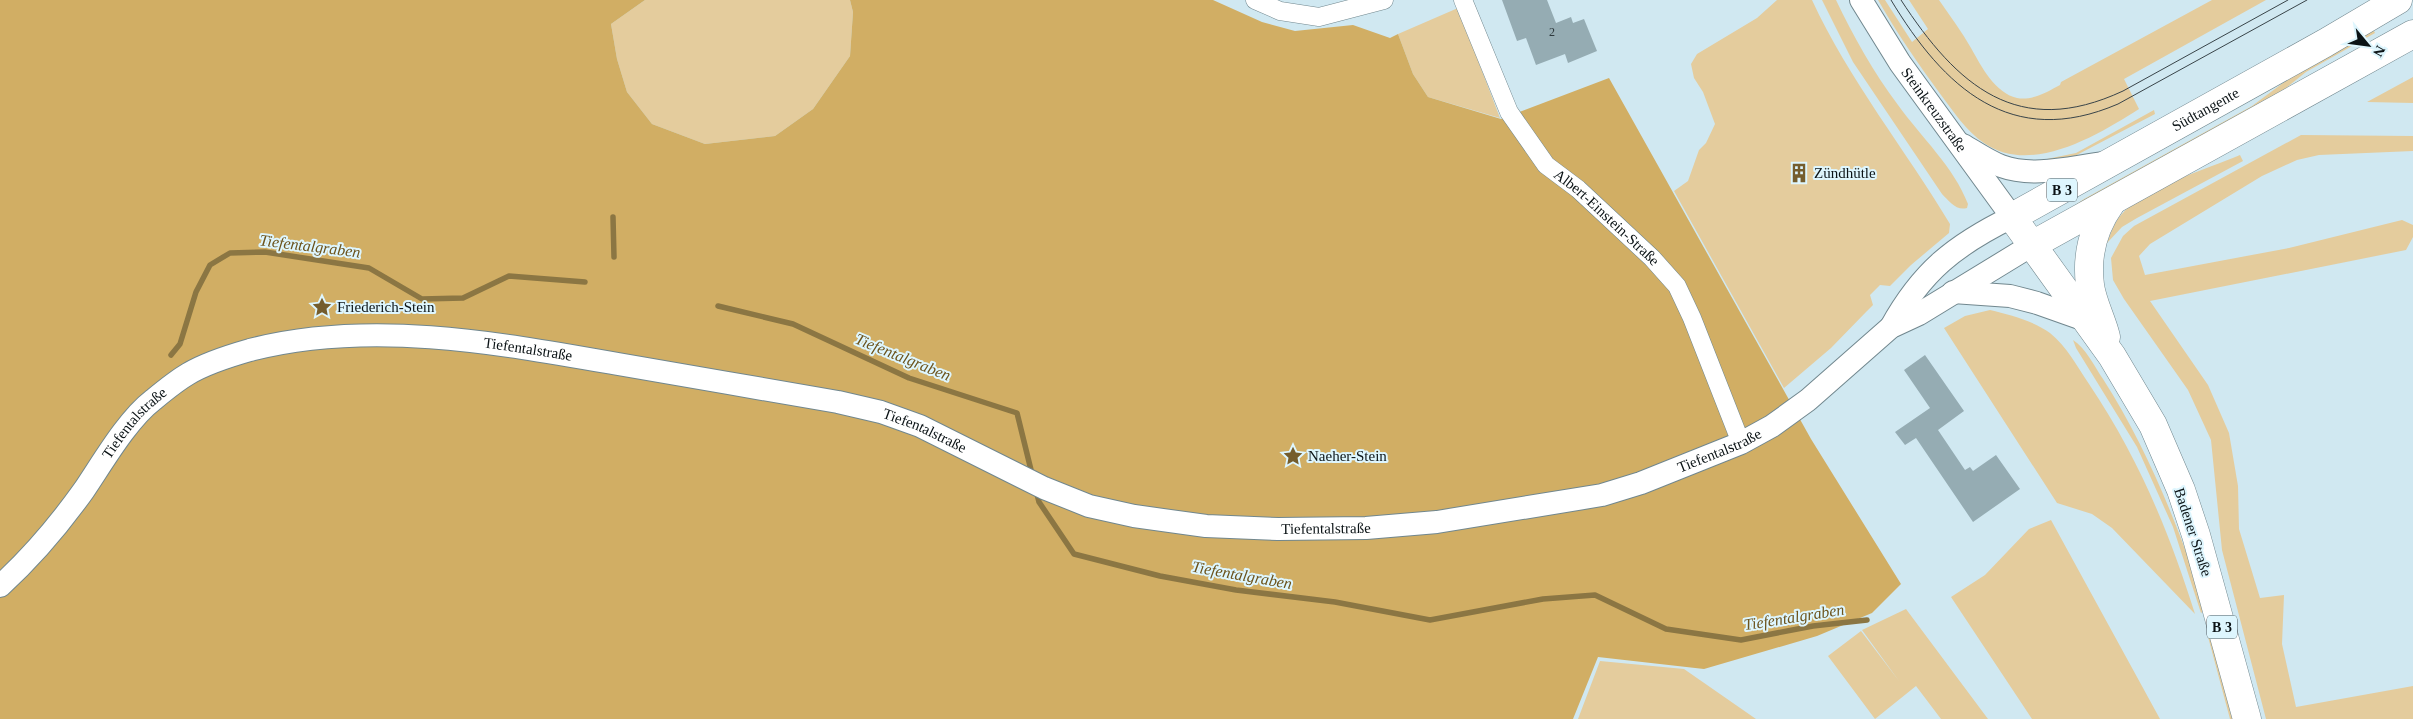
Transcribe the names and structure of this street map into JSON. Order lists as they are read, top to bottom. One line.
{"streets":{"main road":["Südtangente","B 3","Badener Straße"],"street":["Steinkreuzstraße","Albert-Einstein-Straße","Tiefentalstraße"]},"crossings":[["Südtangente","Steinkreuzstraße"],["Südtangente","Tiefentalstraße"],["Südtangente","Badener Straße"],["Steinkreuzstraße","Tiefentalstraße"],["Steinkreuzstraße","Badener Straße"],["B 3","Tiefentalstraße"],["B 3","Badener Straße"],["Albert-Einstein-Straße","Tiefentalstraße"],["Tiefentalstraße","Badener Straße"]],"water":["Tiefentalgraben"],"places":{"building":["Zündhütle"],"place":["Friederich-Stein","Naeher-Stein"]},"house_numbers":["2"],"north":"bottom right"}
